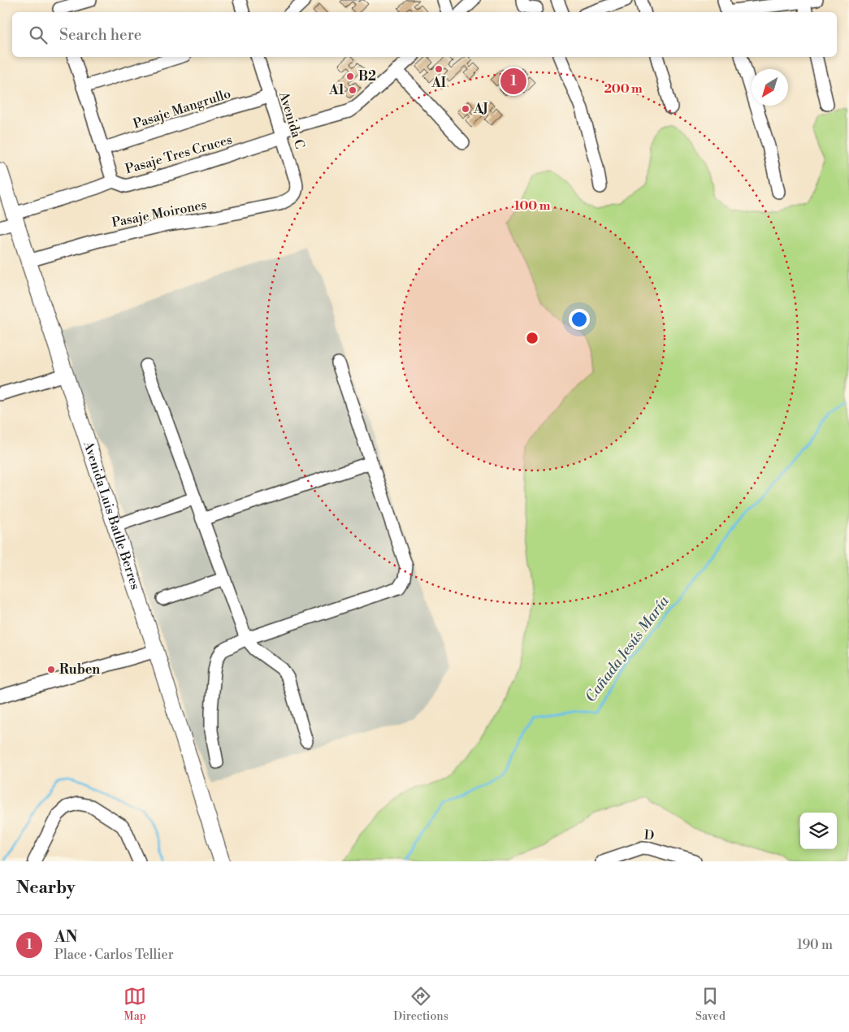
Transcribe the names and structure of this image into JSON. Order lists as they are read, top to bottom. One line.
{"streets":{"main road":["Avenida Luis Batlle Berres"],"street":["Pasaje Mangrullo","Avenida C","Pasaje Tres Cruces","Pasaje Moirones","D"]},"crossings":[["Pasaje Mangrullo","Avenida C"],["Avenida C","Pasaje Tres Cruces"],["Avenida C","Pasaje Moirones"],["Pasaje Tres Cruces","Avenida Luis Batlle Berres"],["Pasaje Moirones","Avenida Luis Batlle Berres"]],"water":["Cañada Jesús María"],"places":["AI","B2","A1","AJ","Ruben"],"north":"bottom left","page":{"search":"Search here","pins":"1","heading":"Nearby","list":[{"mark":"1","name":"AN","note":"Place · Carlos Tellier","value":"190 m"}],"nav":["Map","Directions","Saved"]},"rings":["200 m","100 m"]}
